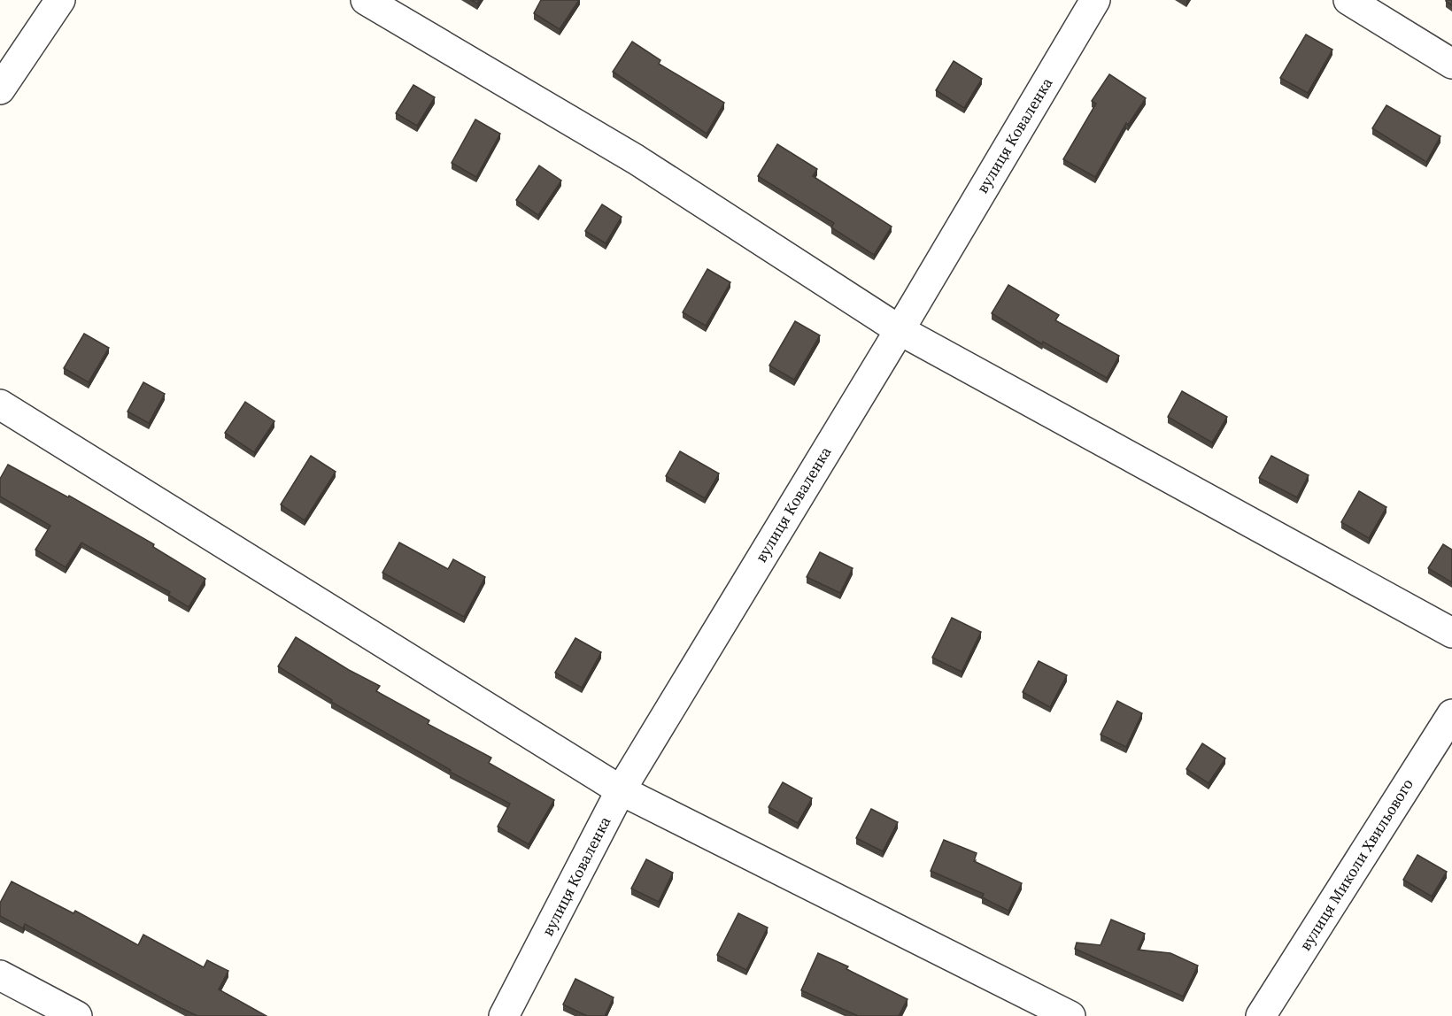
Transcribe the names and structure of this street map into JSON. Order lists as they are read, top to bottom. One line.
{"streets":{"street":["вулиця Коваленка","вулиця Миколи Хвильового"]}}
